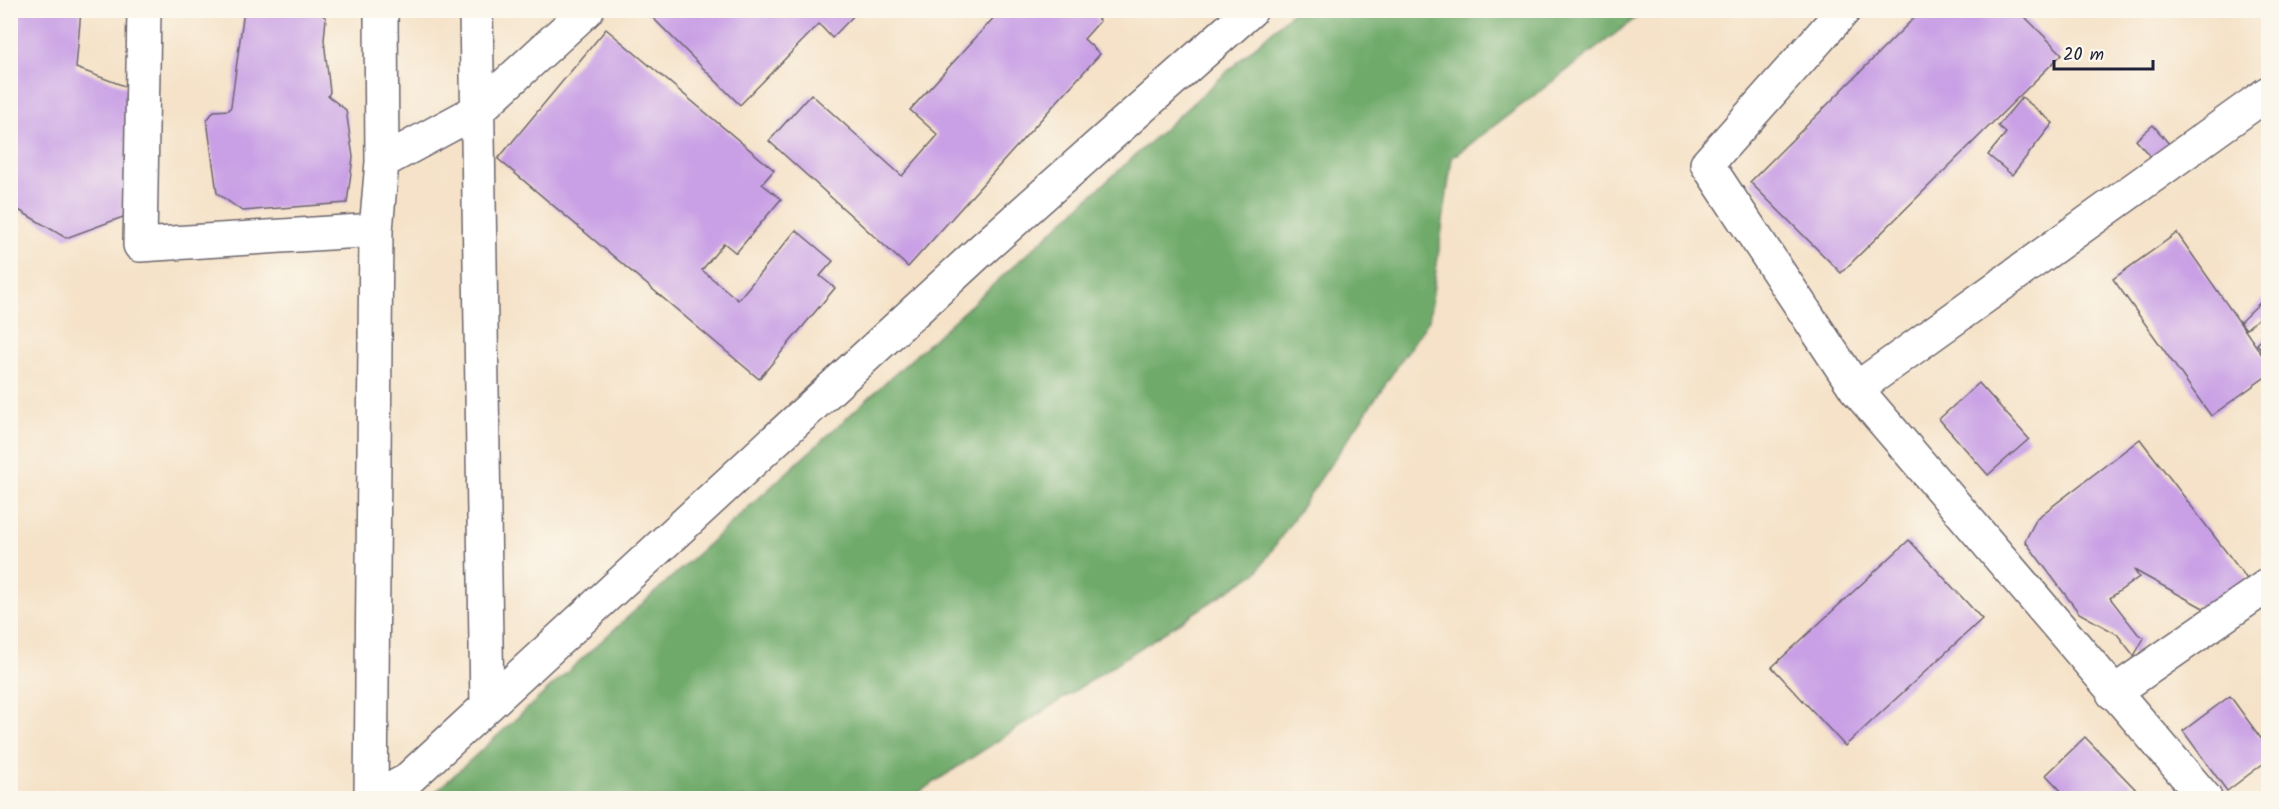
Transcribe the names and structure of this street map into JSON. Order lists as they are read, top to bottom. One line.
{"scale_bar":"20 m"}
